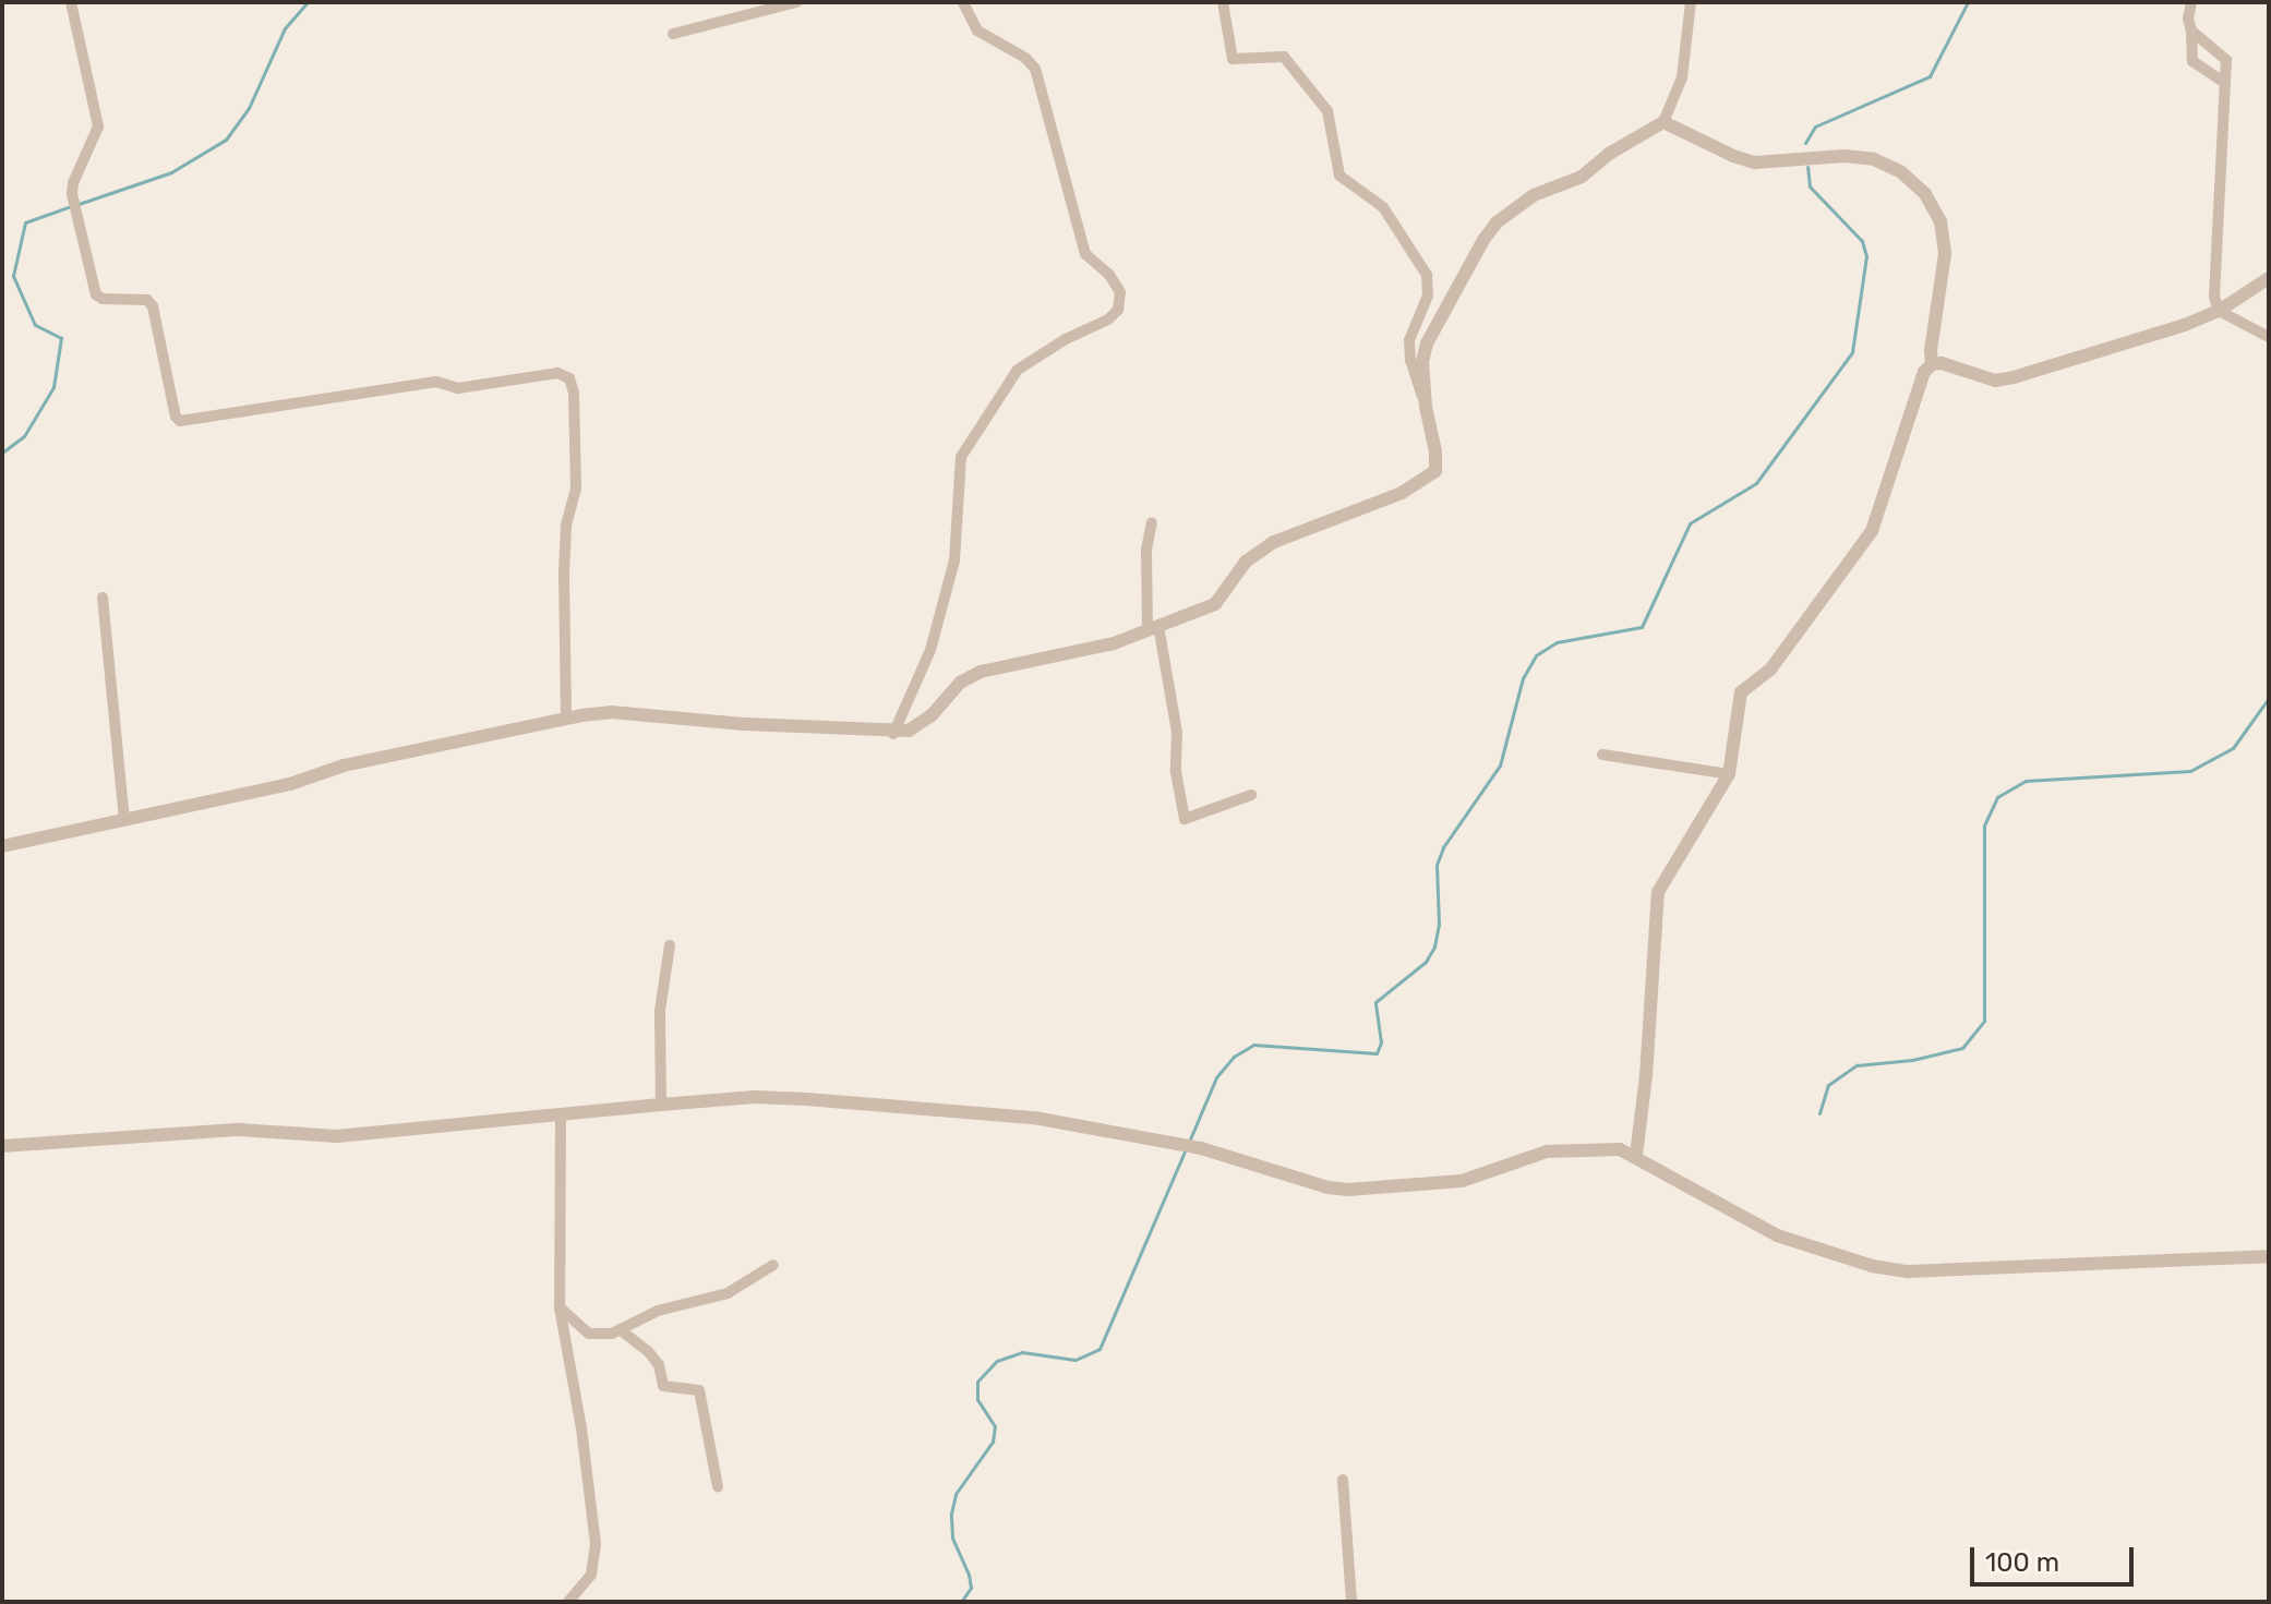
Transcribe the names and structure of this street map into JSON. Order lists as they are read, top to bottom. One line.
{"scale_bar":"100 m"}
